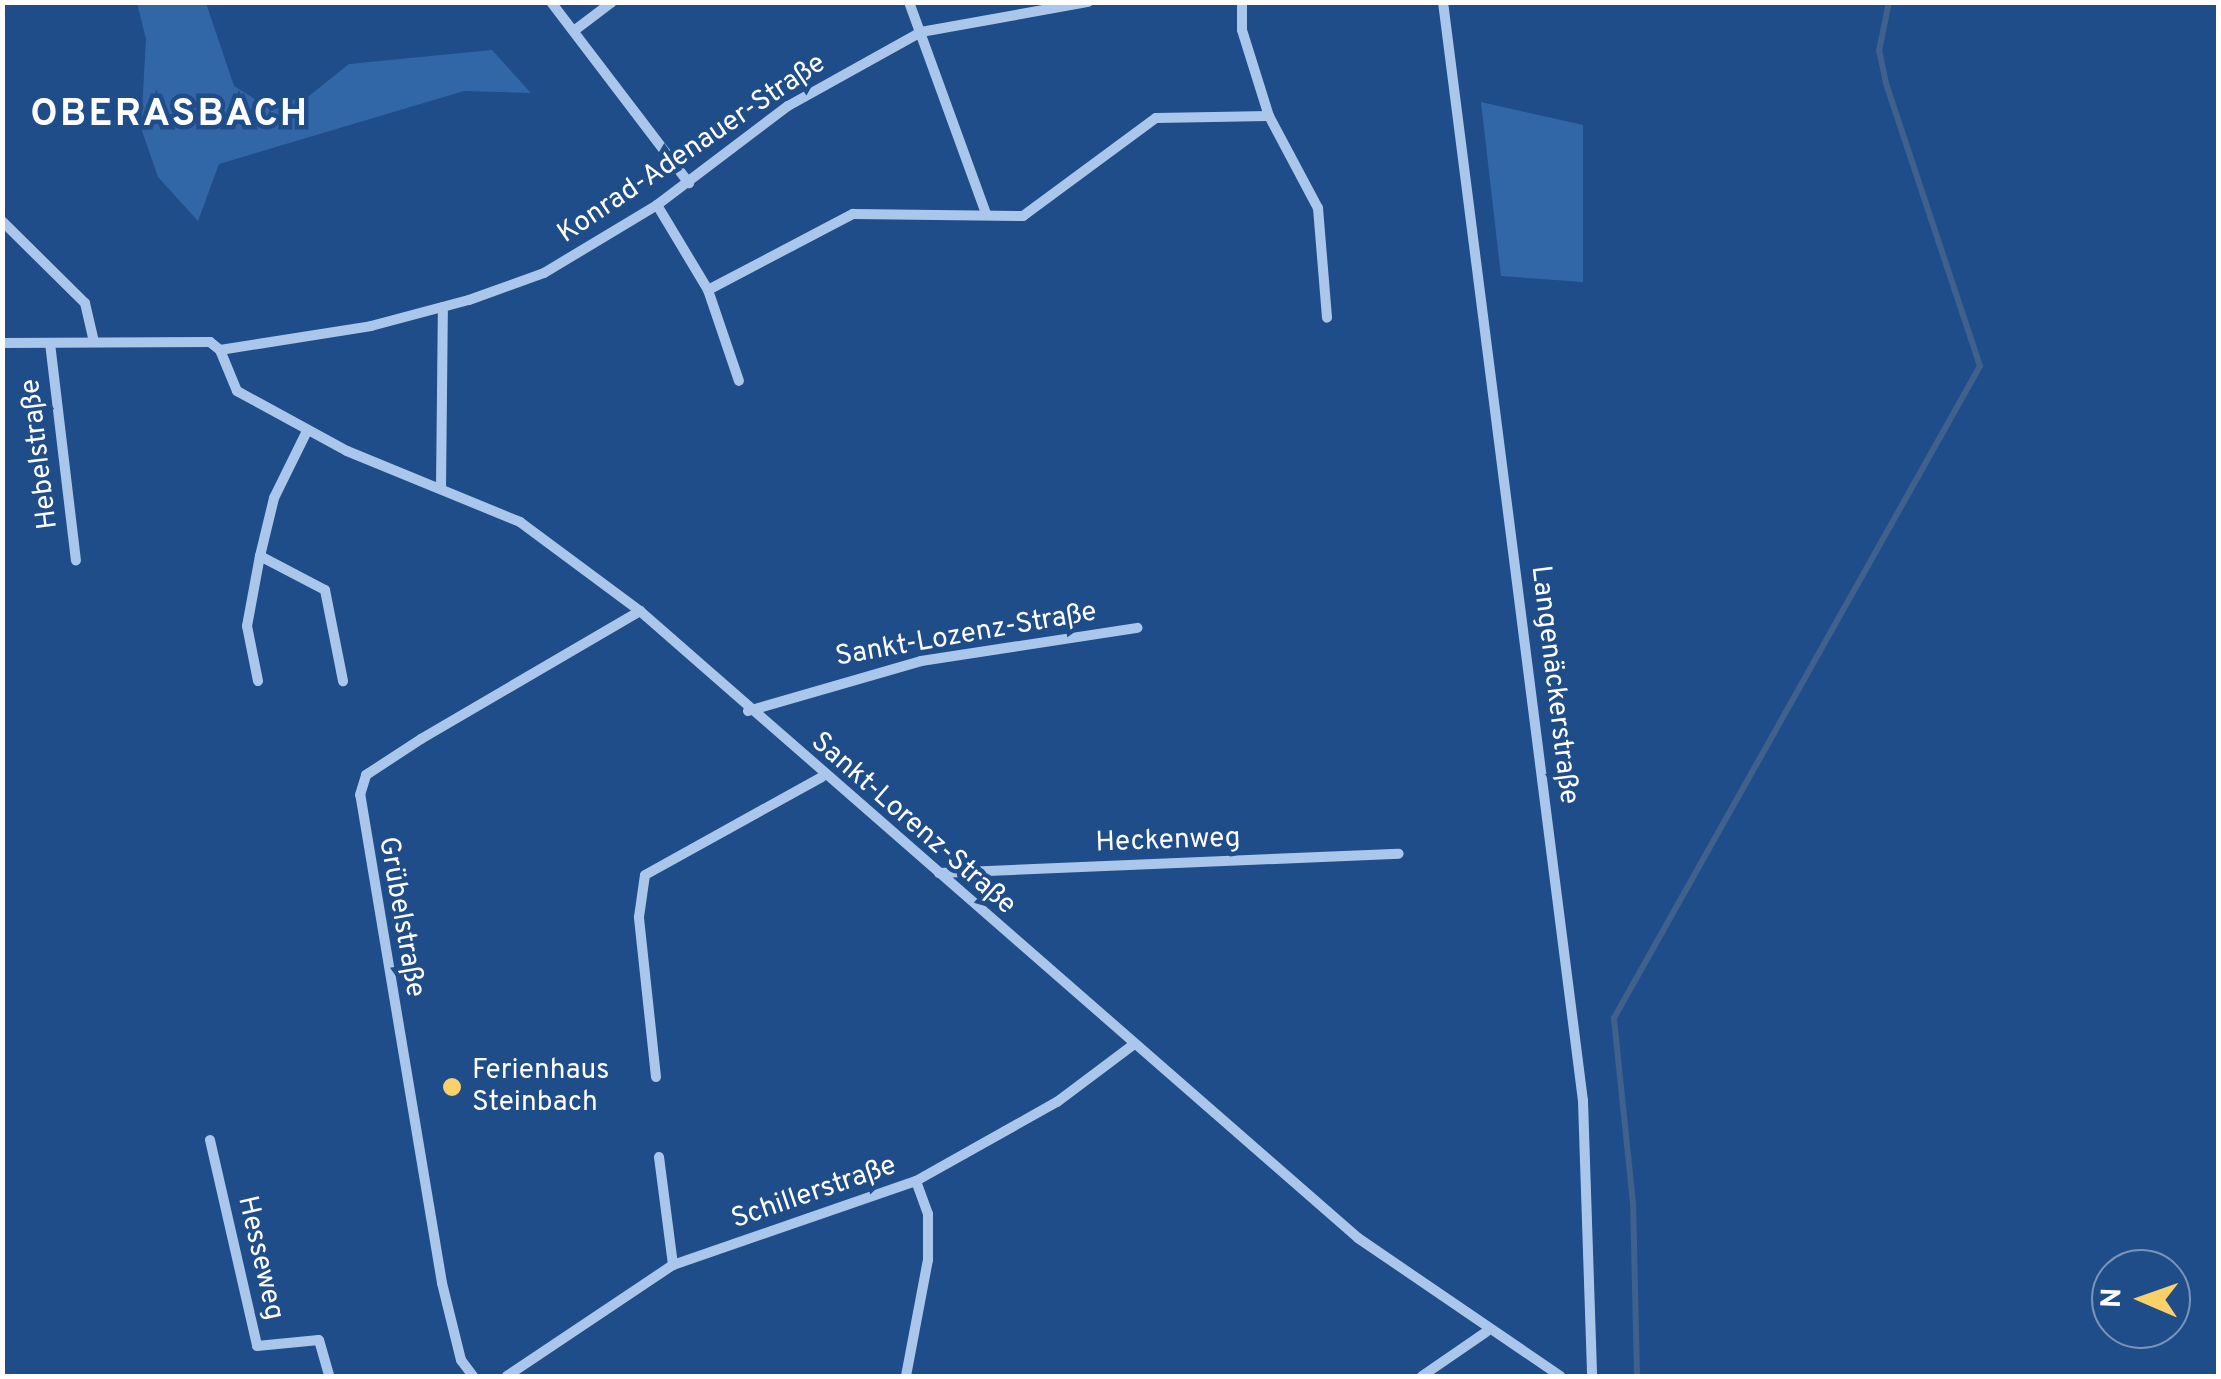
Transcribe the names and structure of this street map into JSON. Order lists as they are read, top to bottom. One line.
{"streets":{"street":["Konrad-Adenauer-Straße","Hebelstraße","Sankt-Lozenz-Straße","Langenäckerstraße","Sankt-Lorenz-Straße","Heckenweg","Grübelstraße","Schillerstraße","Hesseweg"]},"crossings":[["Konrad-Adenauer-Straße","Hebelstraße"],["Konrad-Adenauer-Straße","Sankt-Lorenz-Straße"],["Sankt-Lozenz-Straße","Sankt-Lorenz-Straße"],["Sankt-Lorenz-Straße","Heckenweg"],["Sankt-Lorenz-Straße","Grübelstraße"],["Sankt-Lorenz-Straße","Schillerstraße"]],"districts":["OBERASBACH"],"places":["Ferienhaus Steinbach"],"north":"left"}
